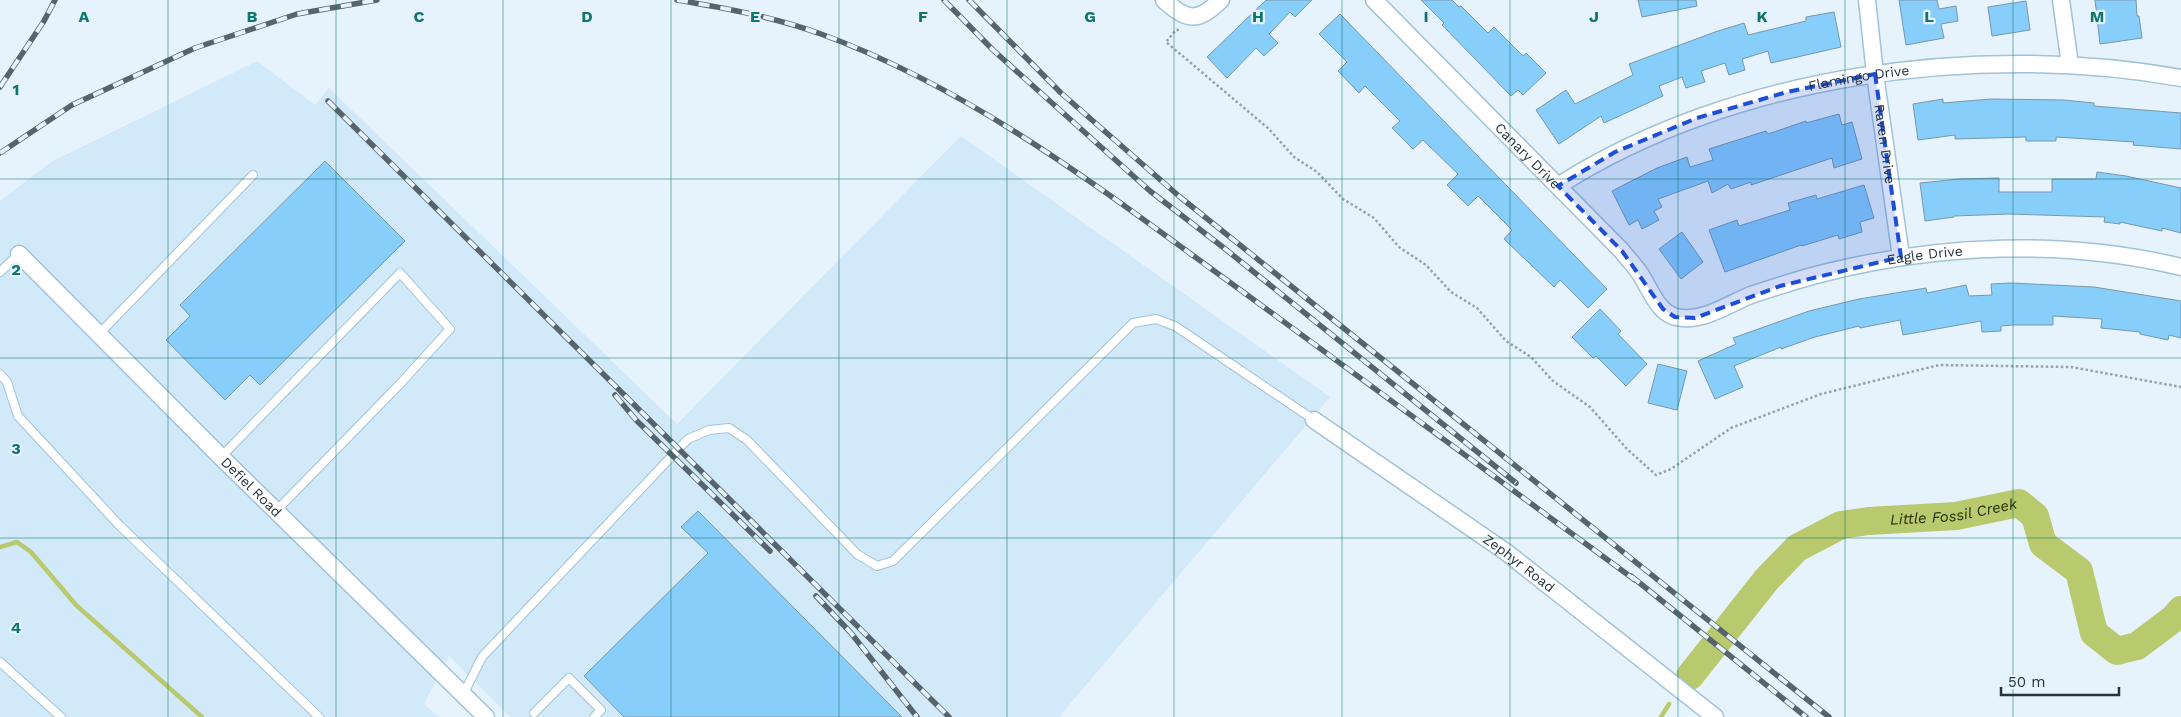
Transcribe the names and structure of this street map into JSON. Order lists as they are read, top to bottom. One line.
{"streets":{"street":["Flamingo Drive","Raven Drive","Canary Drive","Eagle Drive","Defiel Road","Zephyr Road"]},"crossings":[["Flamingo Drive","Raven Drive"],["Flamingo Drive","Canary Drive"],["Raven Drive","Eagle Drive"],["Canary Drive","Eagle Drive"]],"water":["Little Fossil Creek"],"scale_bar":"50 m","grid":{"columns":["A","B","C","D","E","F","G","H","I","J","K","L","M"],"rows":["1","2","3","4"]}}
